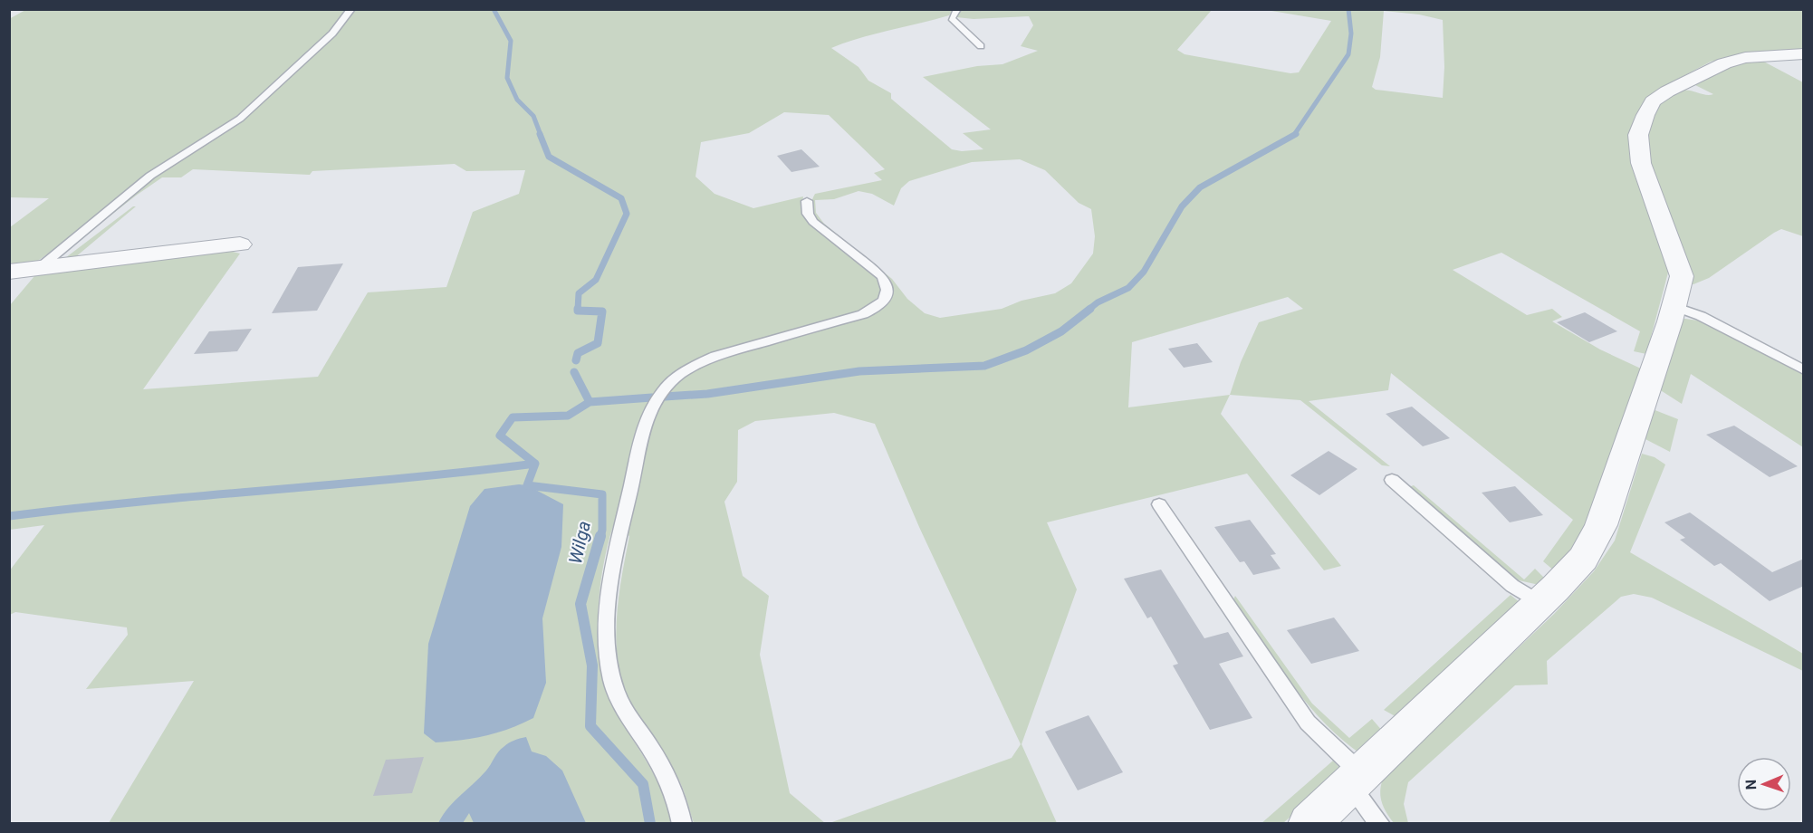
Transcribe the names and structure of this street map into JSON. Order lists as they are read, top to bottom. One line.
{"water":["Wilga"],"north":"left"}
